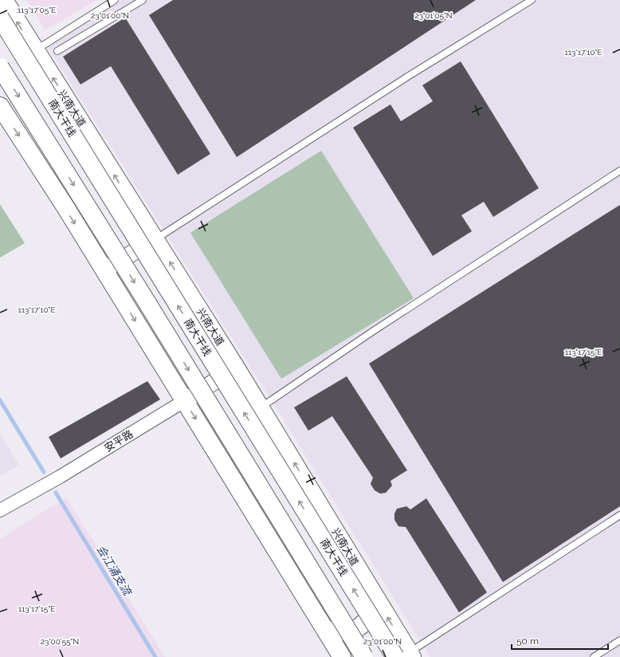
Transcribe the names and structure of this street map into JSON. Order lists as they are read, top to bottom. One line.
{"streets":{"main road":["兴南大道","南大干线"],"street":["安平路"]},"crossings":[["兴南大道","南大干线"],["兴南大道","安平路"]],"water":["会江涌支流"],"scale_bar":"50 m","coordinates":["113°17'05\"E","23°01'00\"N","23°01'05\"N","113°17'10\"E","113°17'15\"E","23°00'55\"N"]}
